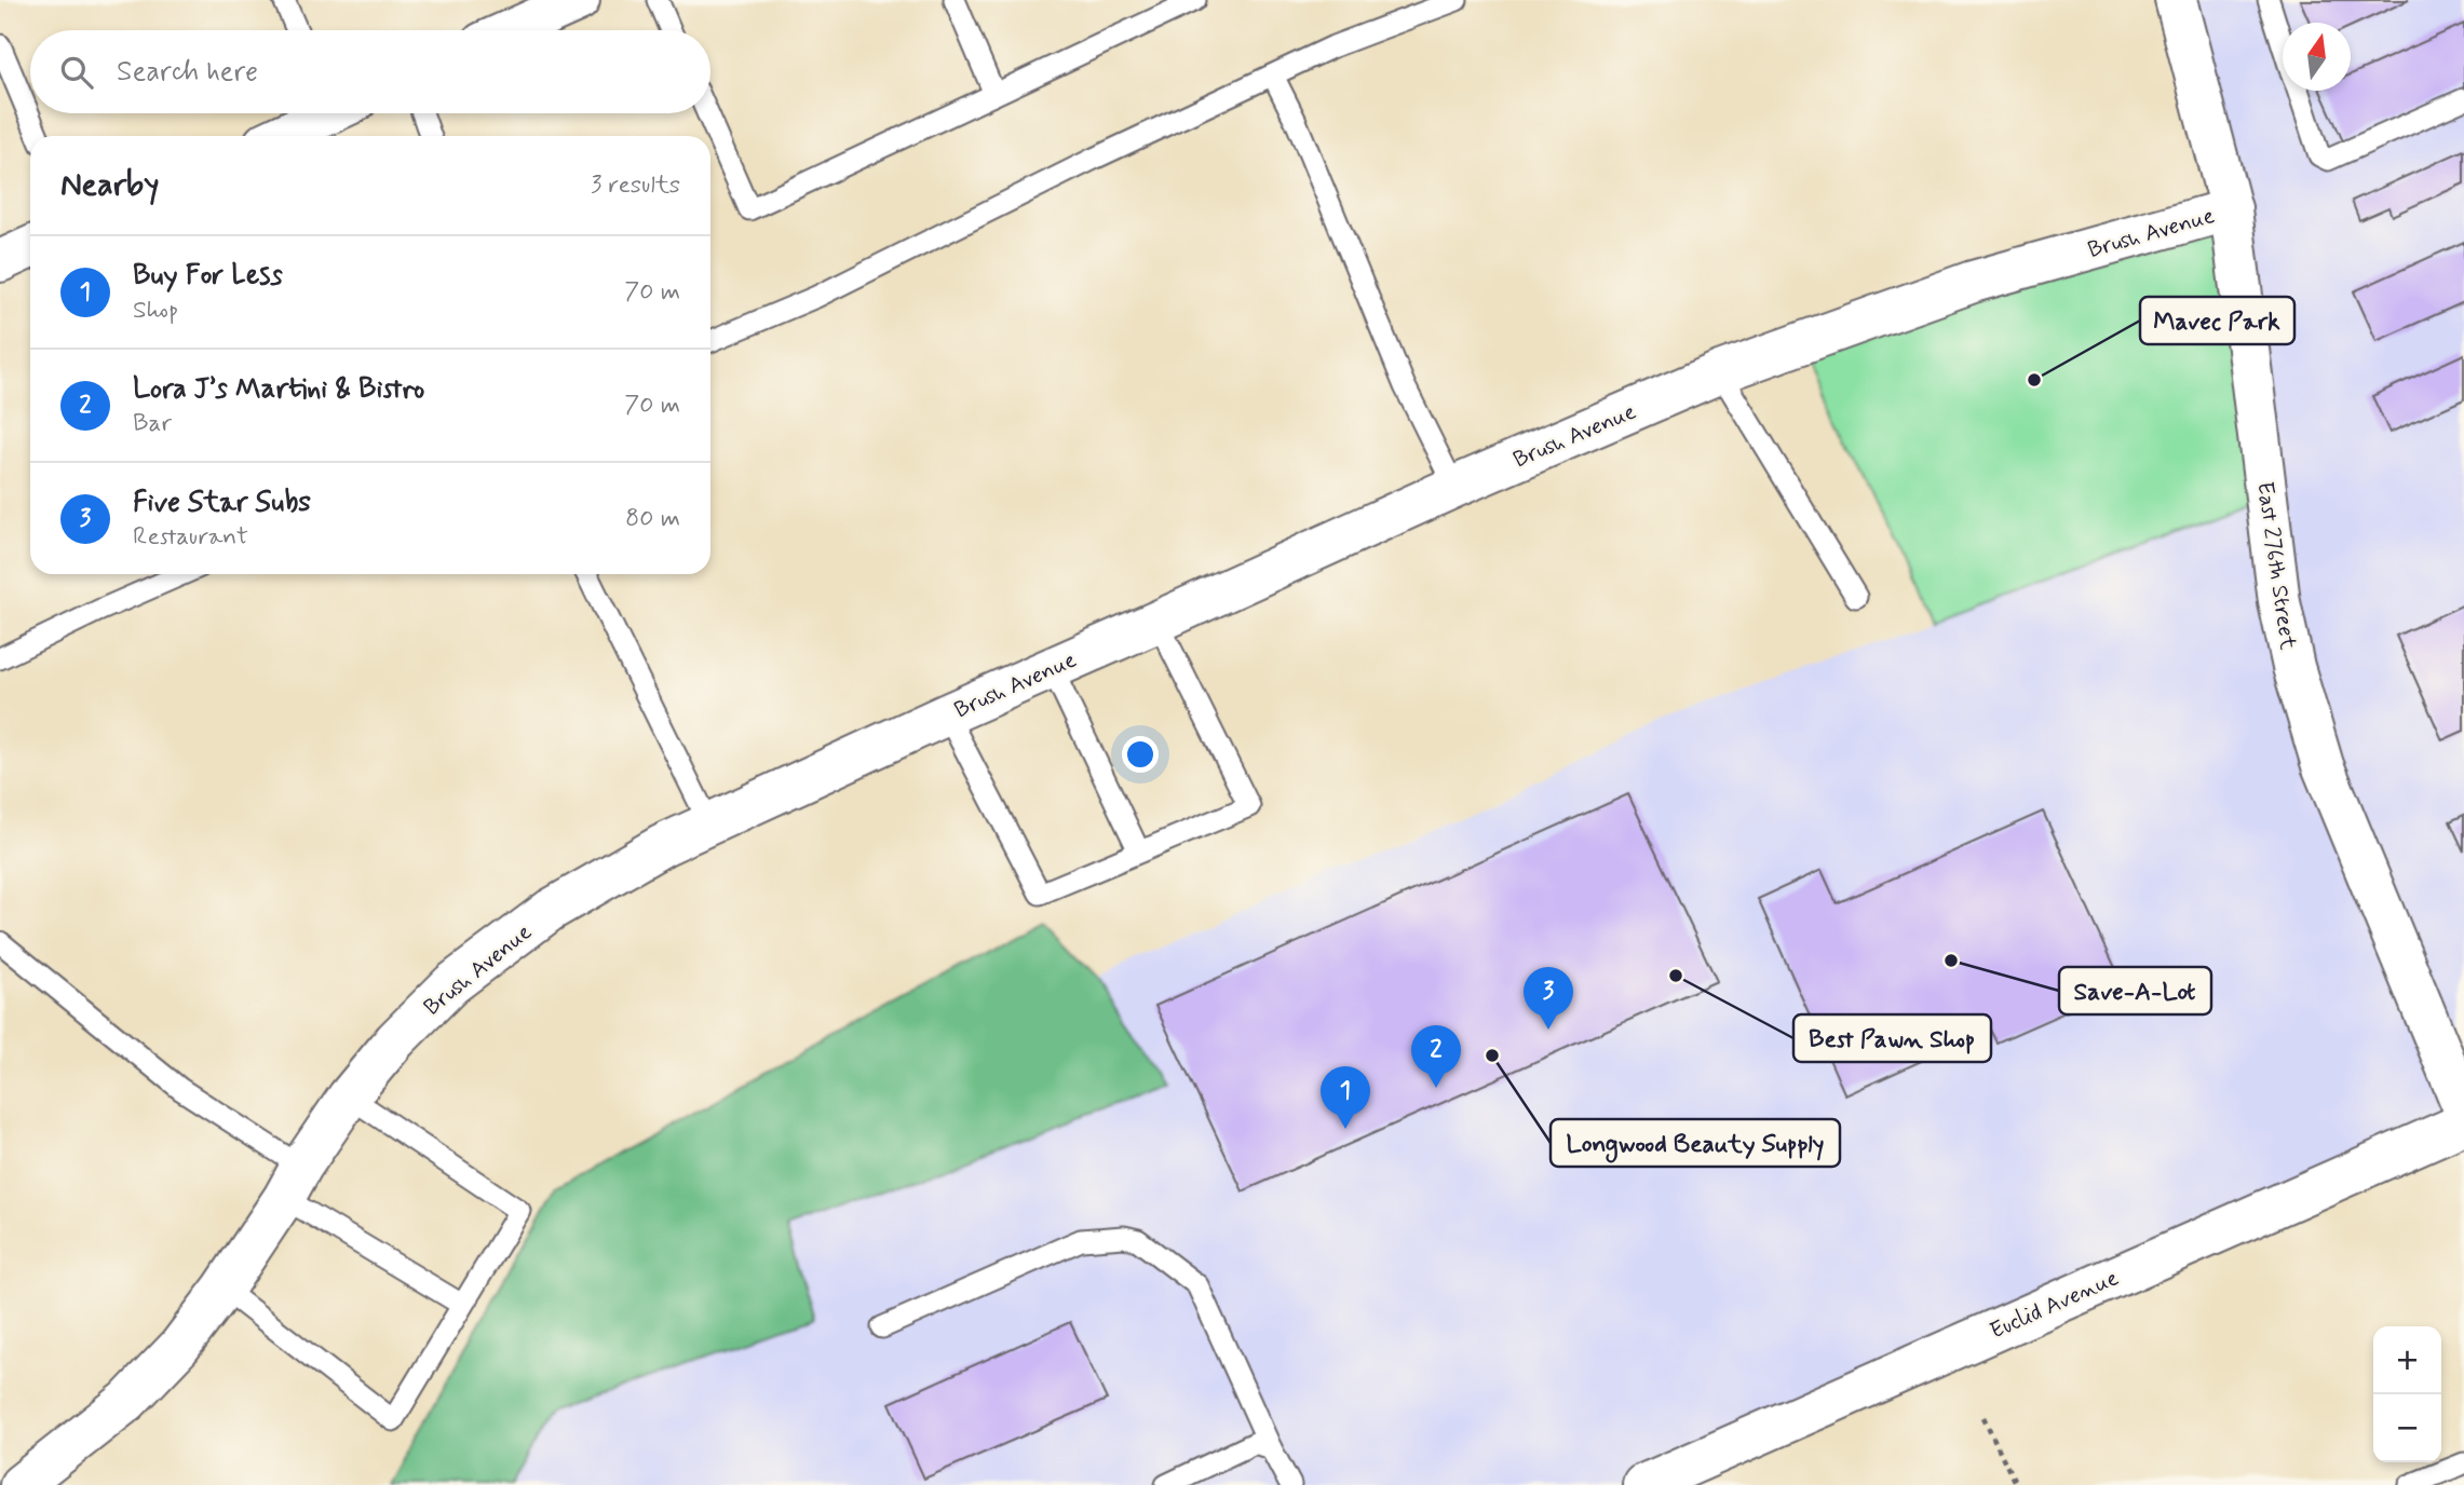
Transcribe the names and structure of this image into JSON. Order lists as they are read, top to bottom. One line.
{"streets":{"street":["Brush Avenue","East 276th Street","Euclid Avenue"]},"crossings":[["Brush Avenue","East 276th Street"]],"places":["Mavec Park","Save-A-Lot","Best Pawn Shop","Longwood Beauty Supply"],"north":"top","page":{"search":"Search here","heading":["Nearby","3 results"],"list":[{"mark":"1","name":"Buy For Less","note":"Shop","value":"70 m"},{"mark":"2","name":"Lora J’s Martini & Bistro","note":"Bar","value":"70 m"},{"mark":"3","name":"Five Star Subs","note":"Restaurant","value":"80 m"}],"pins":["3","2","1"],"map_buttons":["+","−"]}}
